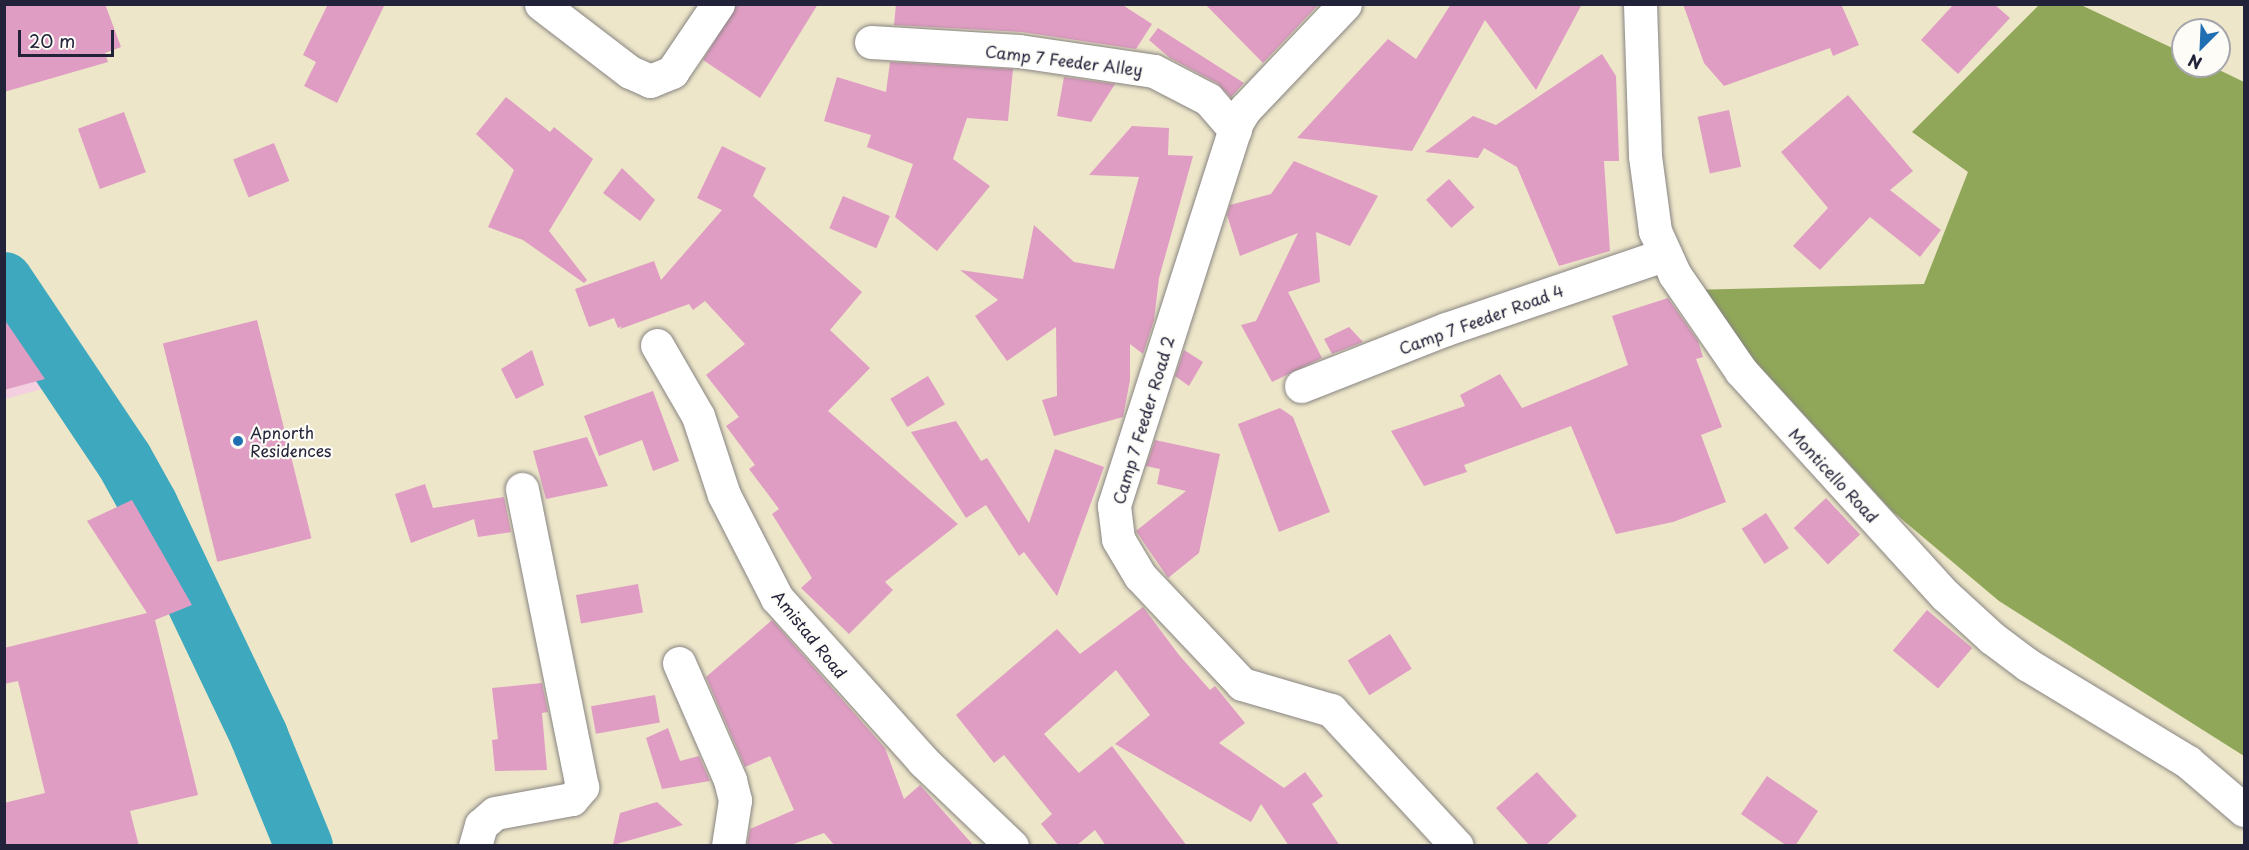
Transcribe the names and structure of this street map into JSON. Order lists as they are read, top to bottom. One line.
{"streets":{"street":["Camp 7 Feeder Alley","Camp 7 Feeder Road 4","Camp 7 Feeder Road 2","Monticello Road","Amistad Road"]},"crossings":[["Camp 7 Feeder Alley","Camp 7 Feeder Road 2"],["Camp 7 Feeder Road 4","Monticello Road"]],"places":["Apnorth Residences"],"scale_bar":"20 m","north":"bottom left"}
